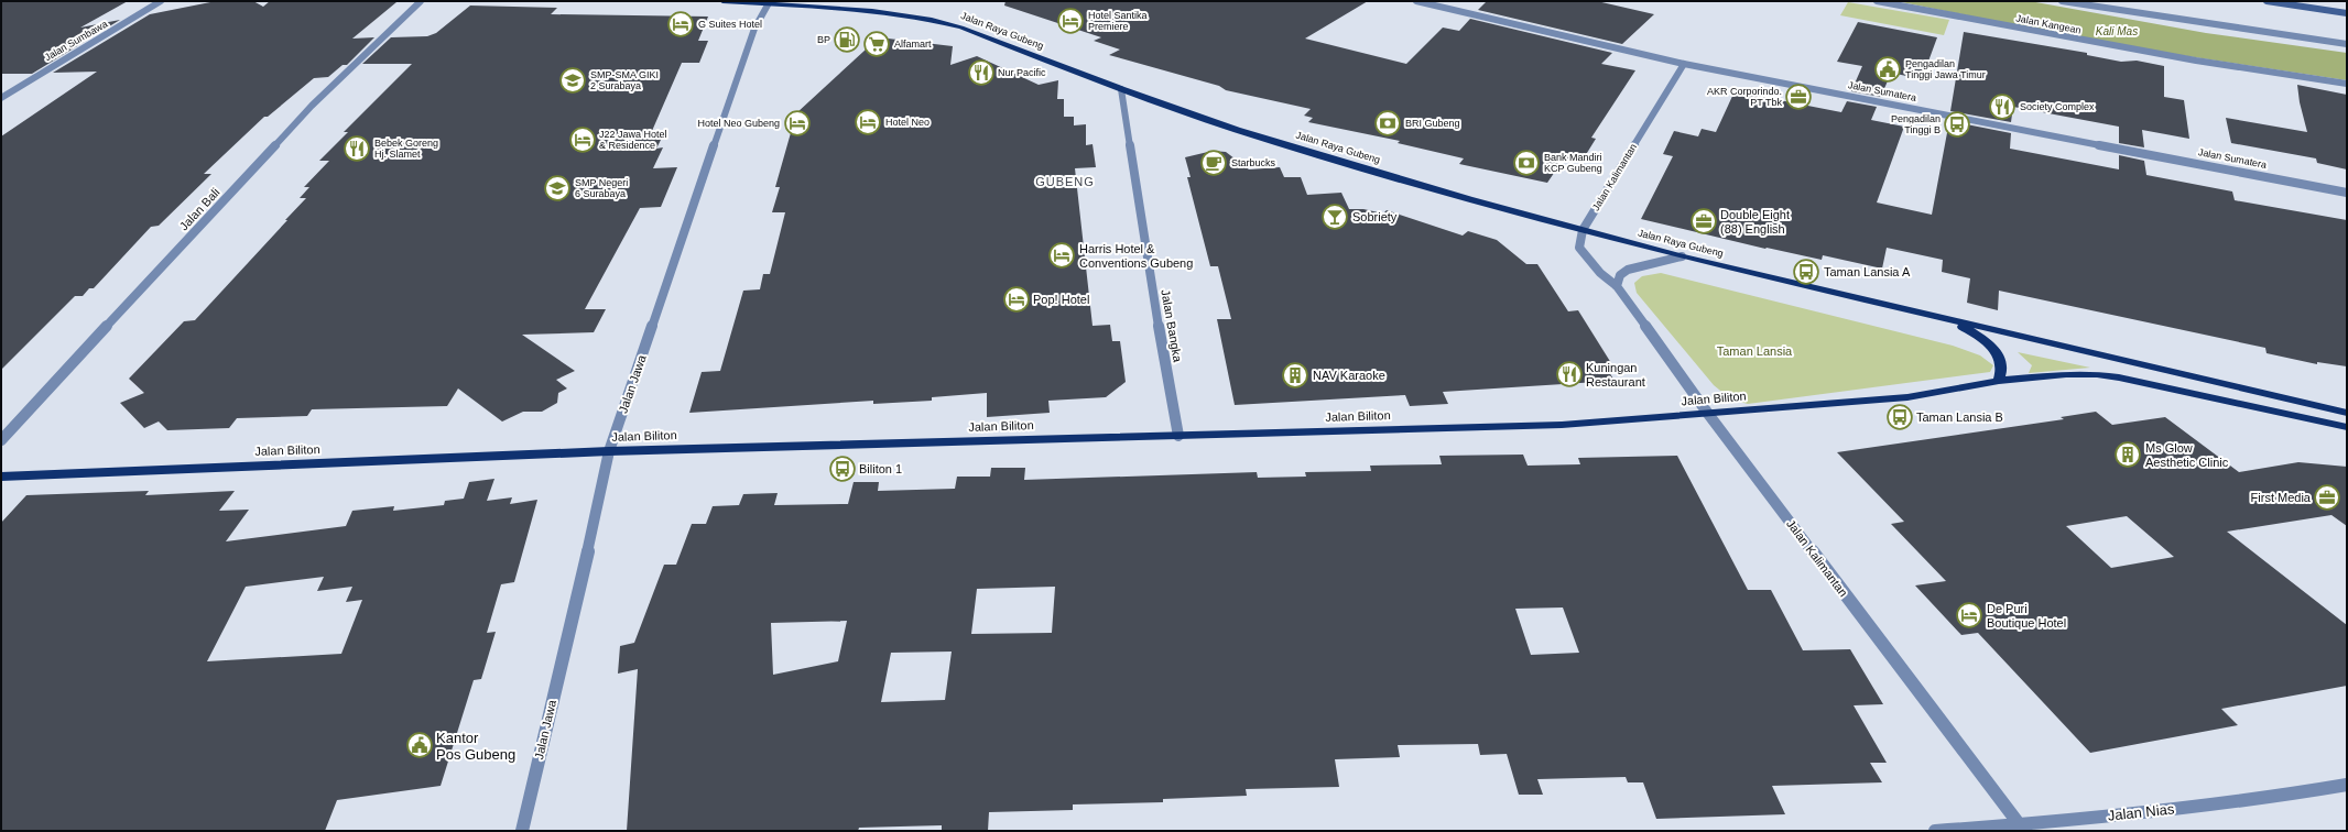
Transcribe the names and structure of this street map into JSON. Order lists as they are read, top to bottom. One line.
{"streets":{"highway":["Jalan Raya Gubeng","Jalan Biliton"],"street":["Jalan Kangean","Jalan Sumbawa","Jalan Sumatera","Jalan Kalimantan","Jalan Bali","Jalan Bangka","Jalan Jawa","Jalan Nias"]},"crossings":[["Jalan Raya Gubeng","Jalan Kalimantan"],["Jalan Raya Gubeng","Jalan Bangka"],["Jalan Raya Gubeng","Jalan Jawa"],["Jalan Sumatera","Jalan Kalimantan"],["Jalan Kalimantan","Jalan Biliton"],["Jalan Kalimantan","Jalan Nias"],["Jalan Bangka","Jalan Biliton"],["Jalan Jawa","Jalan Biliton"]],"districts":["GUBENG"],"water":["Kali Mas"],"parks":["Taman Lansia"],"places":{"hotel":["Hotel Santika Premiere","G Suites Hotel","Hotel Neo","Hotel Neo Gubeng","J22 Jawa Hotel & Residence","Harris Hotel & Conventions Gubeng","Pop! Hotel","De Puri Boutique Hotel"],"fuel station":["BP"],"supermarket":["Alfamart"],"public building":["Pengadilan Tinggi Jawa Timur","Kantor Pos Gubeng"],"restaurant":["Nur Pacific","Society Complex","Bebek Goreng Hj. Slamet","Kuningan Restaurant"],"school or university":["SMP-SMA GIKI 2 Surabaya","SMP Negeri 6 Surabaya"],"office":["AKR Corporindo. PT Tbk","Double Eight (88) English","First Media"],"bank":["BRI Gubeng","Bank Mandiri KCP Gubeng"],"bus stop":["Pengadilan Tinggi B","Taman Lansia A","Taman Lansia B","Biliton 1"],"cafe":["Starbucks"],"bar":["Sobriety"],"building":["NAV Karaoke","Ms Glow Aesthetic Clinic"]}}
